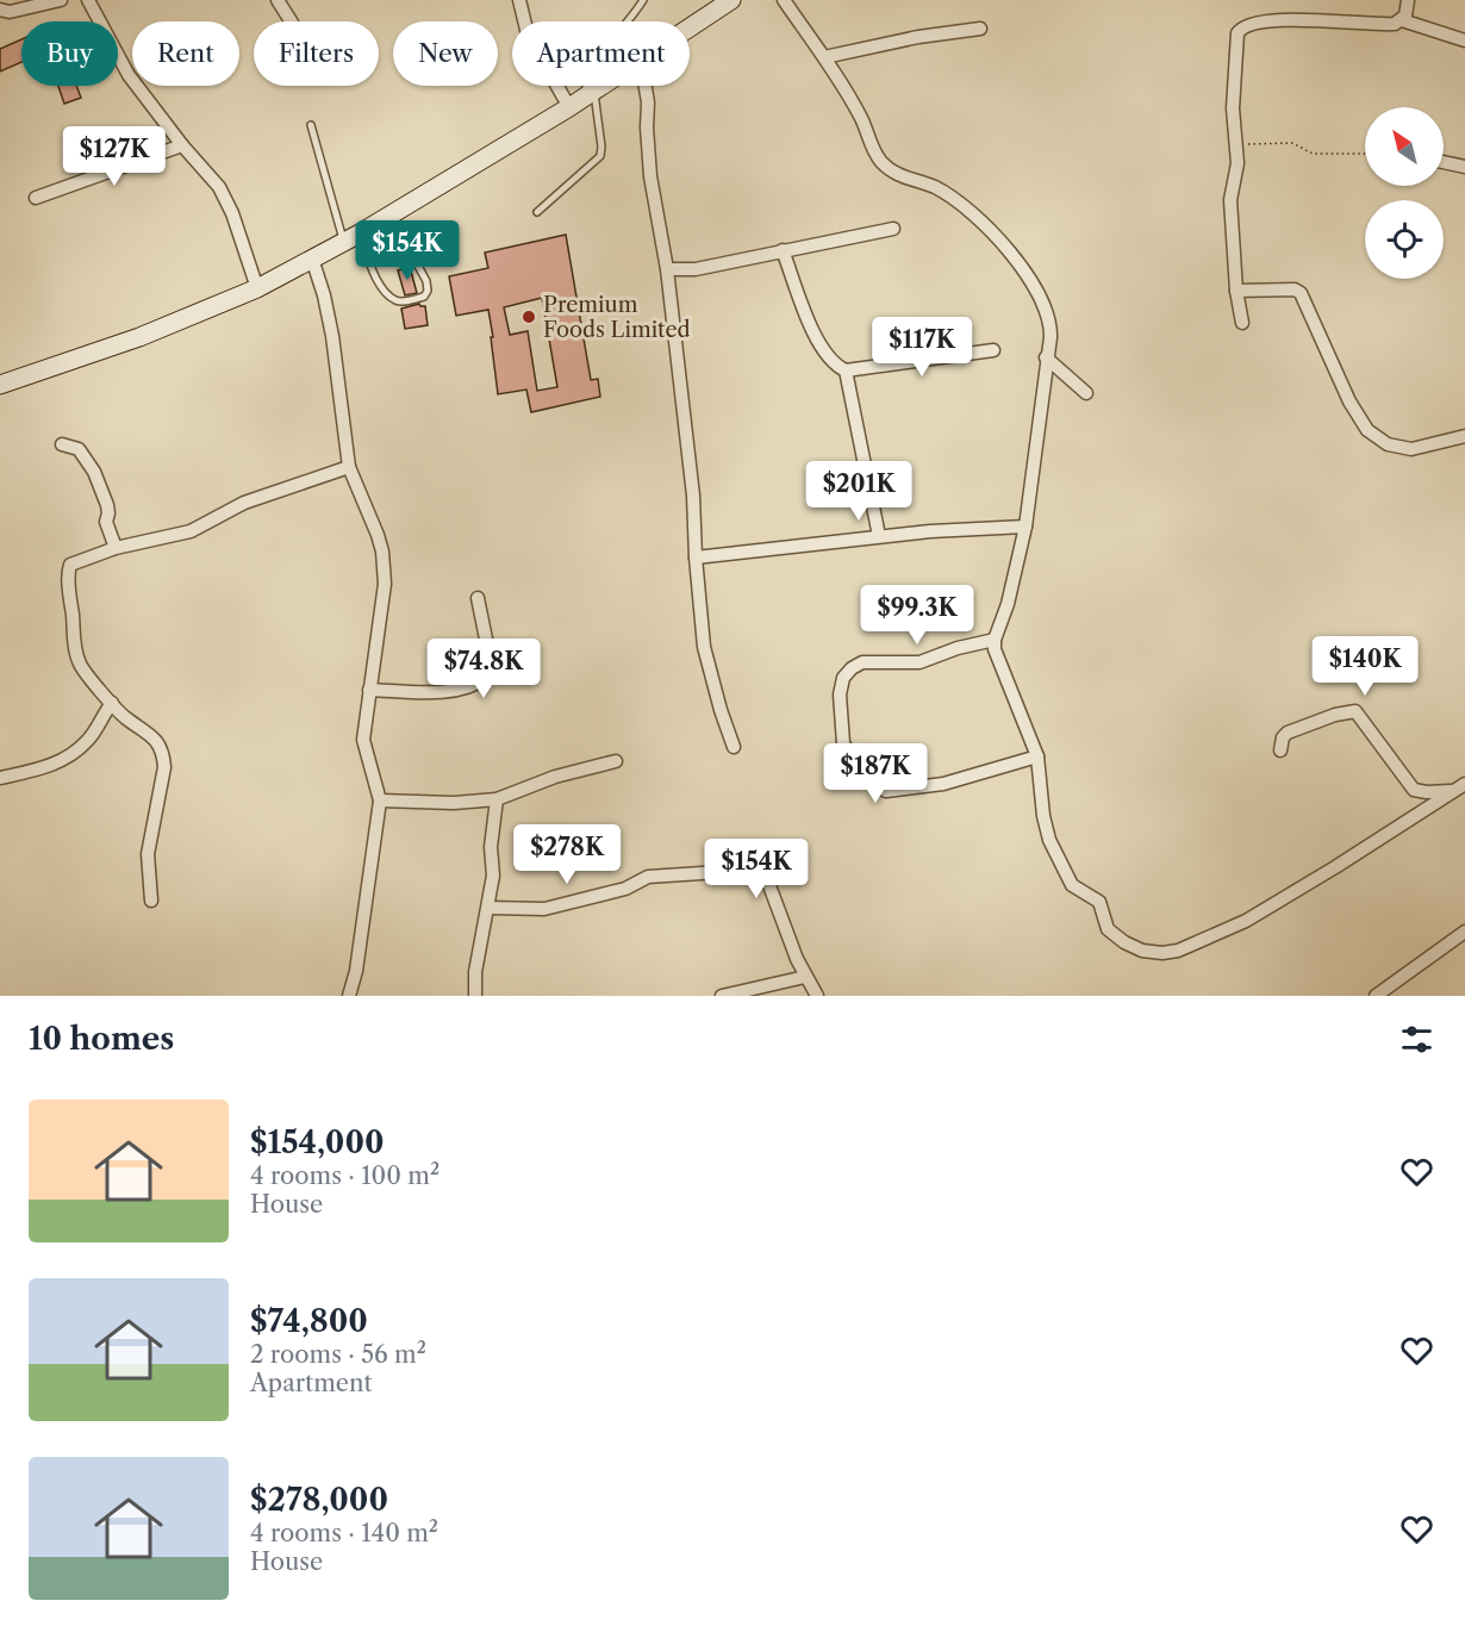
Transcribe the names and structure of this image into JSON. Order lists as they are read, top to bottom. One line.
{"places":["Premium Foods Limited"],"north":"top left","page":{"chip":["Buy","Rent","Filters","New","Apartment"],"price":["$127K","$154K","$117K","$201K","$99.3K","$140K","$74.8K","$187K","$278K","$154K"],"heading":"10 homes","list":[{"name":"$154,000","note":"4 rooms · 100 m² · House"},{"name":"$74,800","note":"2 rooms · 56 m² · Apartment"},{"name":"$278,000","note":"4 rooms · 140 m² · House"}]}}
